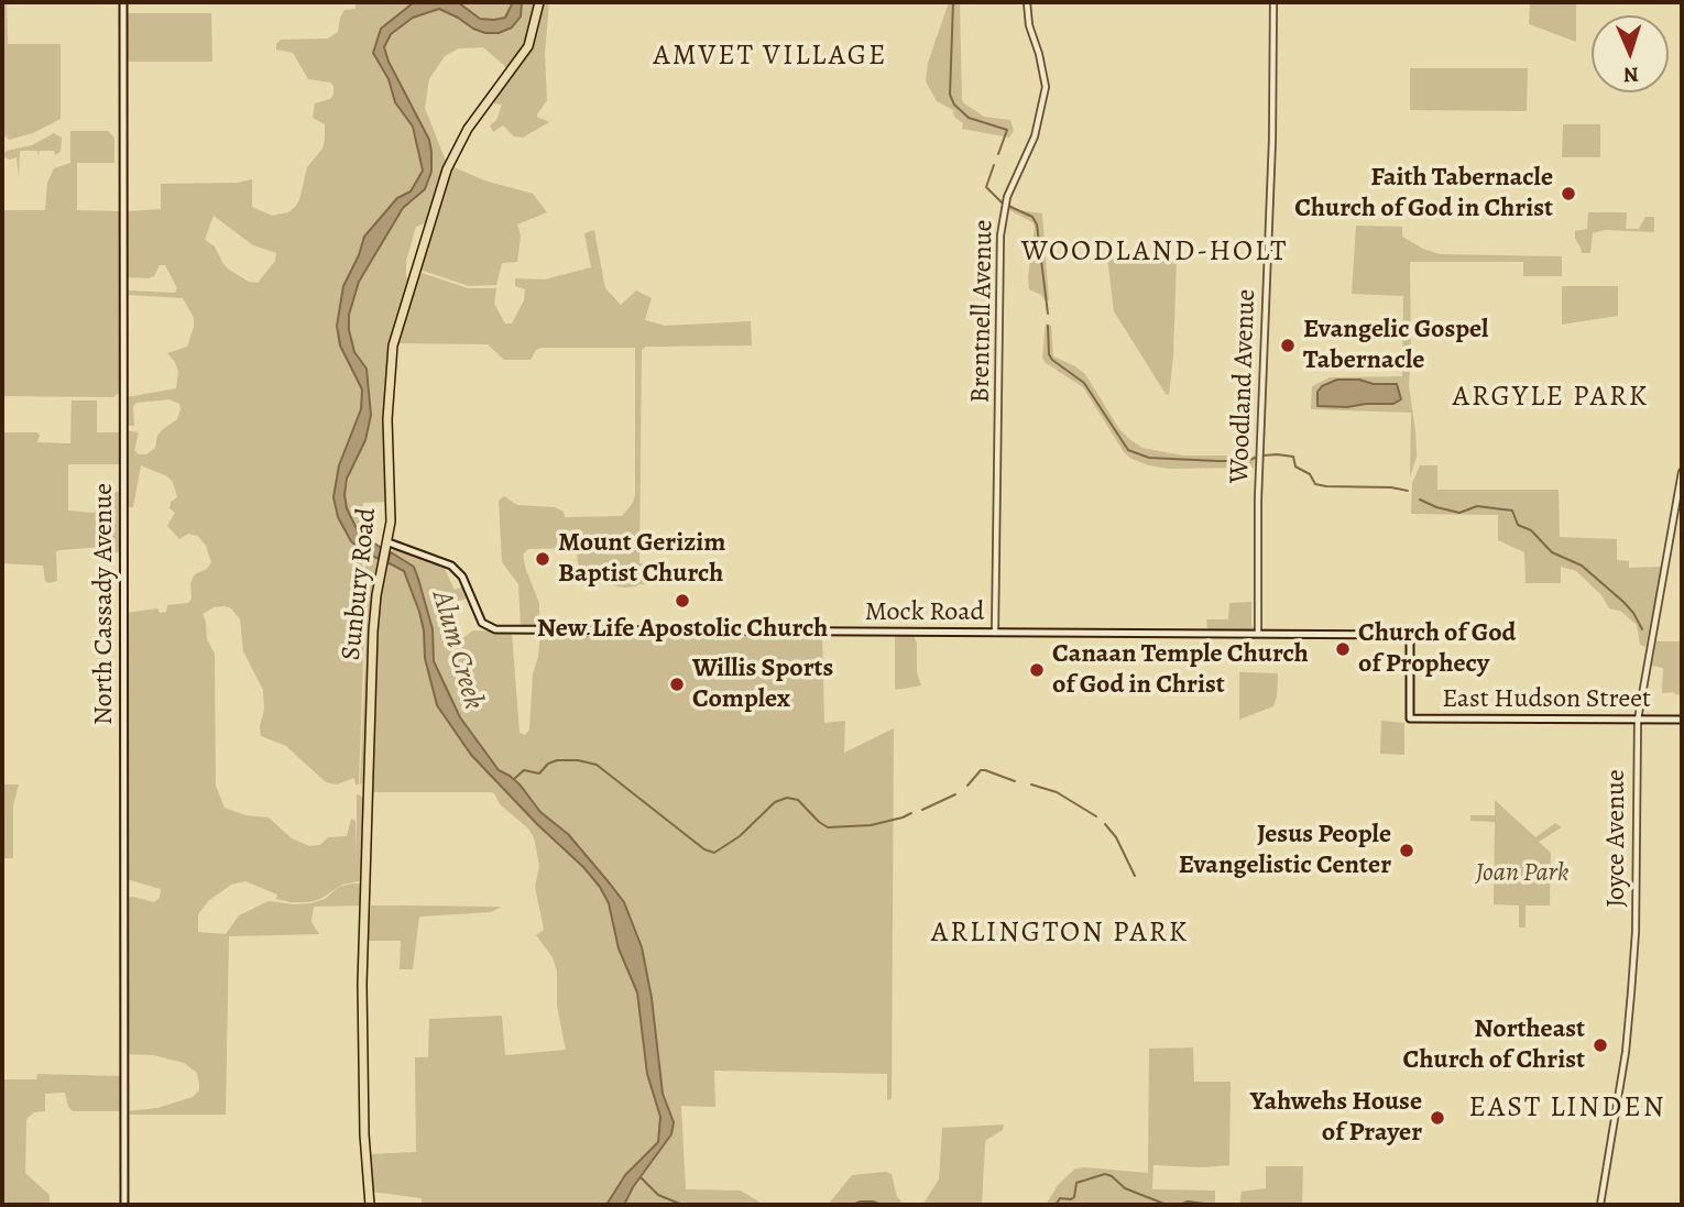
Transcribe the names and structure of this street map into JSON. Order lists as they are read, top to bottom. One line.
{"streets":{"main road":["Sunbury Road","North Cassady Avenue","Mock Road","East Hudson Street"],"street":["Brentnell Avenue","Woodland Avenue","Joyce Avenue"]},"crossings":[["Brentnell Avenue","Mock Road"],["Woodland Avenue","Mock Road"],["Sunbury Road","Mock Road"],["Mock Road","East Hudson Street"],["East Hudson Street","Joyce Avenue"]],"districts":["AMVET VILLAGE","WOODLAND-HOLT","ARGYLE PARK","ARLINGTON PARK","EAST LINDEN"],"water":["Alum Creek"],"parks":["Joan Park"],"places":["Faith Tabernacle Church of God in Christ","Evangelic Gospel Tabernacle","Mount Gerizim Baptist Church","New Life Apostolic Church","Church of God of Prophecy","Canaan Temple Church of God in Christ","Willis Sports Complex","Jesus People Evangelistic Center","Northeast Church of Christ","Yahwehs House of Prayer"],"north":"bottom"}
